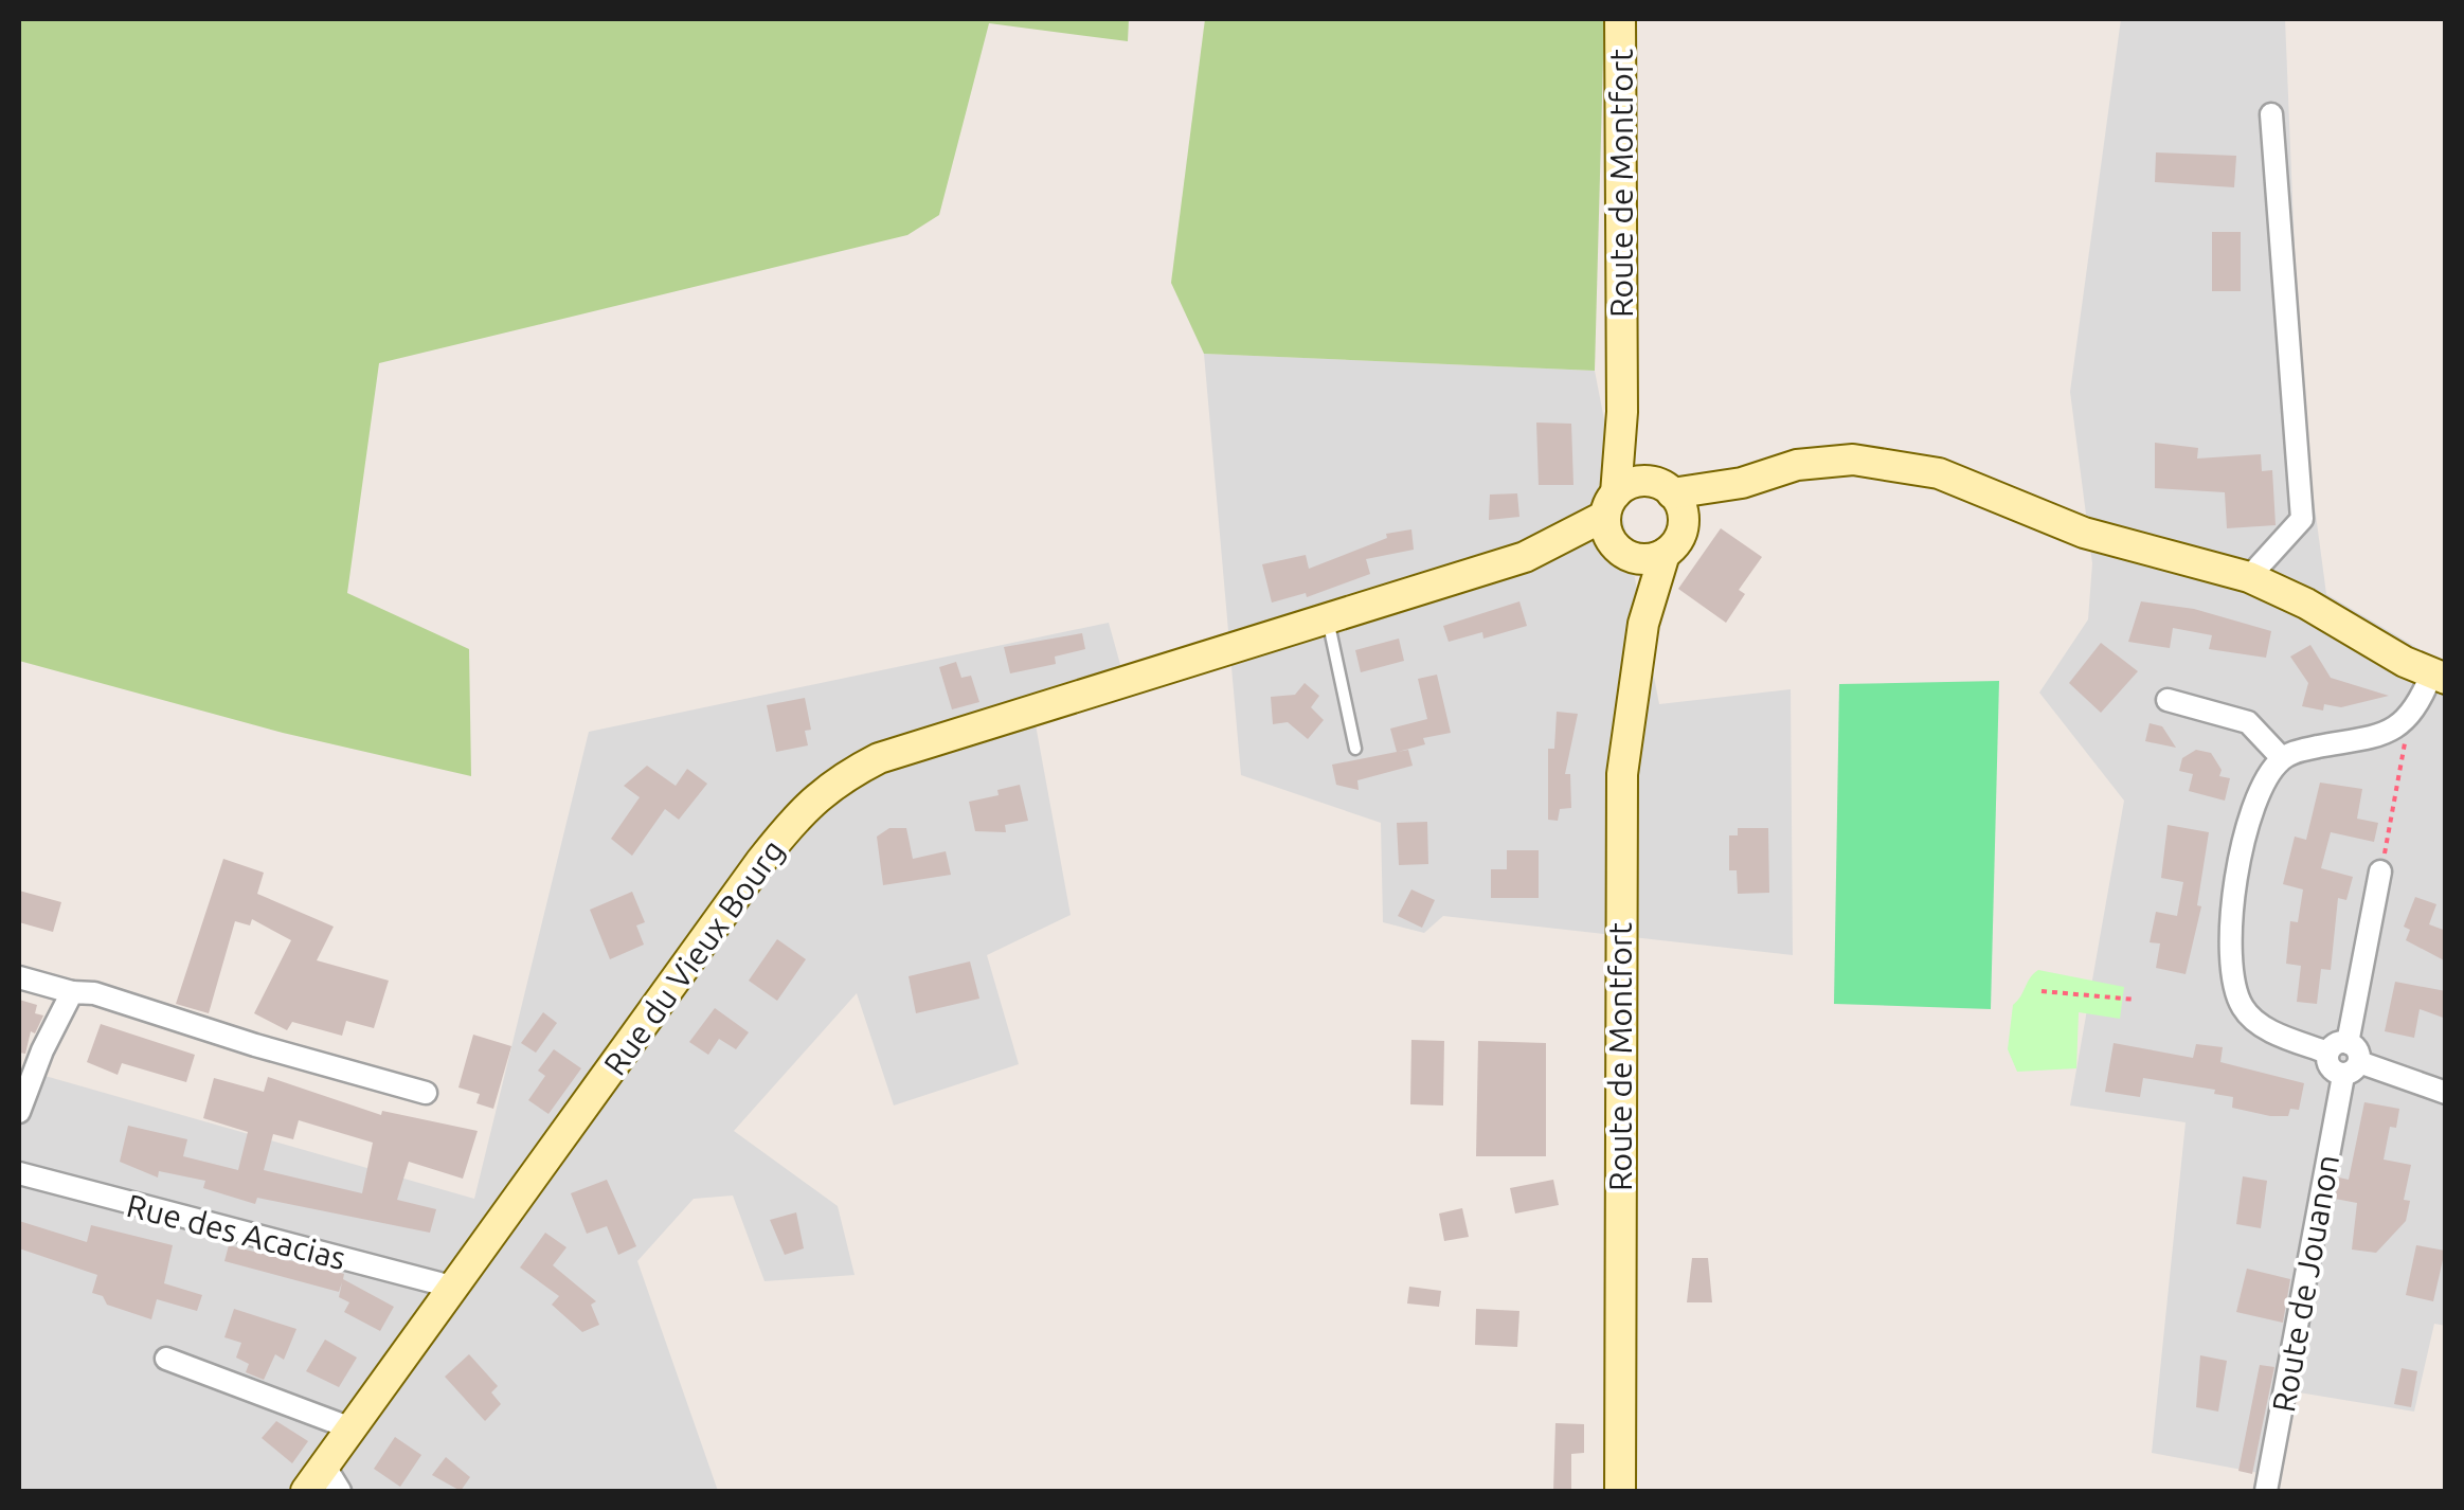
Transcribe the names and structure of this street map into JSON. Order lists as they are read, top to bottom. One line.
{"streets":{"street":["Route de Montfort","Rue du Vieux Bourg","Rue des Acacias","Route de Jouanon"]},"crossings":[["Rue du Vieux Bourg","Rue des Acacias"]]}
